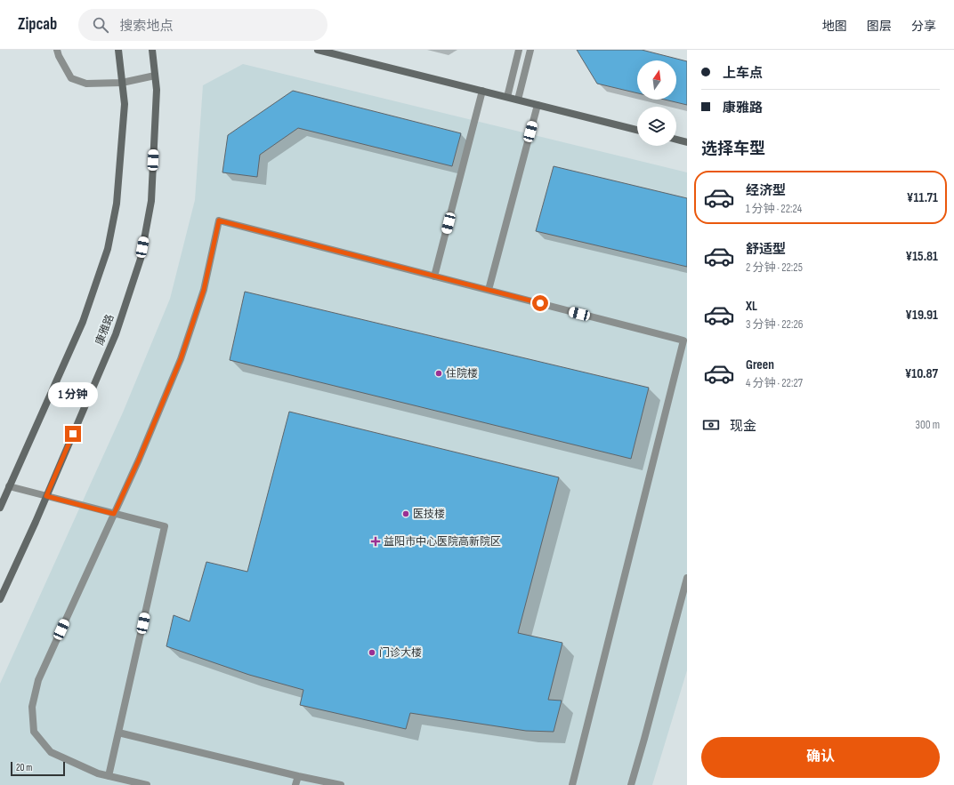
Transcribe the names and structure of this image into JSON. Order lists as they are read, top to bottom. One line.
{"streets":{"main road":["康雅路"]},"places":{"other":["住院楼","医技楼","门诊大楼"],"health":["益阳市中心医院高新院区"]},"scale_bar":"20 m","north":"top","page":{"header":"Zipcab","search":"搜索地点","nav":["地图","图层","分享"],"banner":["上车点","康雅路"],"heading":"选择车型","list":[{"name":"经济型","note":"1 分钟 · 22:24","value":"¥11.71"},{"name":"舒适型","note":"2 分钟 · 22:25","value":"¥15.81"},{"name":"XL","note":"3 分钟 · 22:26","value":"¥19.91"},{"name":"Green","note":"4 分钟 · 22:27","value":"¥10.87"}],"bubble":"1 分钟","pay":["现金","300 m"],"buttons":"确认","scale":"20 m"}}
